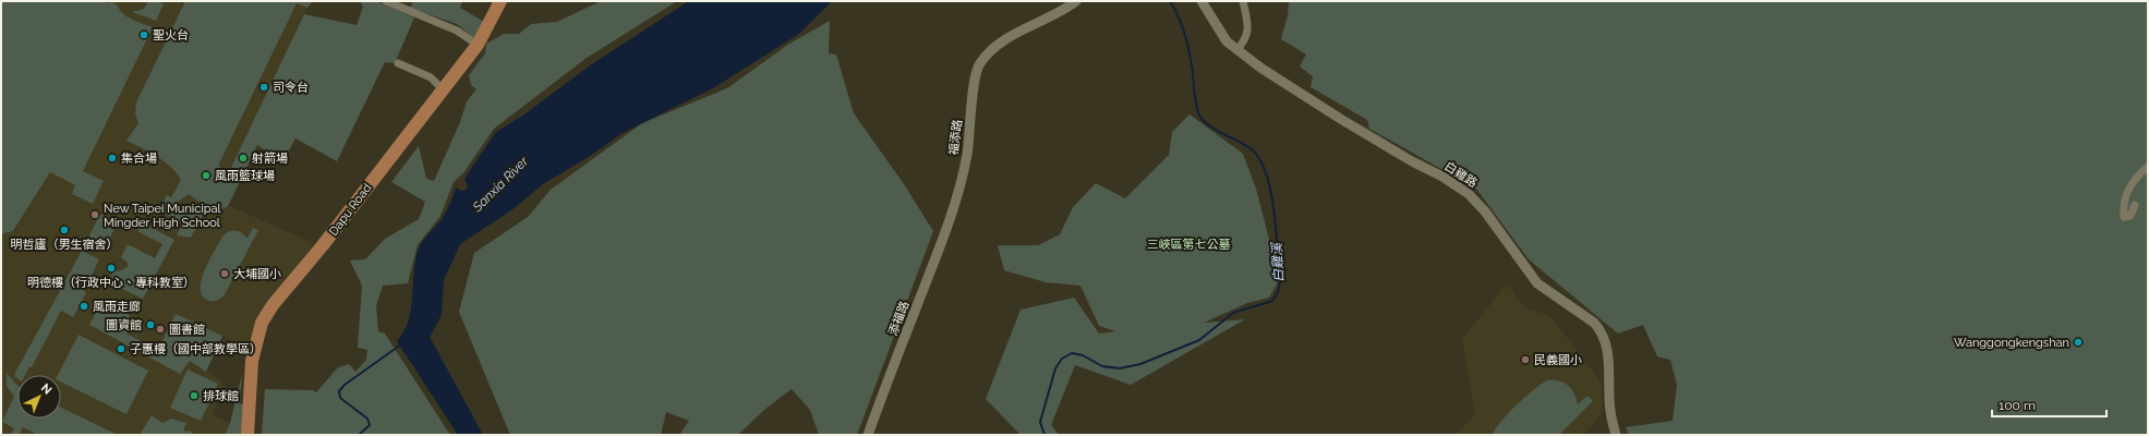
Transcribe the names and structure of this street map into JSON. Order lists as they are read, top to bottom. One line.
{"streets":{"main road":["Dapu Road"],"street":["福添路","白雞路","添福路"]},"crossings":[["福添路","添福路"]],"water":["Sanxia River","白雞溪"],"parks":["三峽區第七公墓"],"places":["聖火台","司令台","集合場","射箭場","風雨籃球場","New Taipei Municipal Mingder High School","明哲廬（男生宿舍）","明德樓（行政中心、專科教室）","大埔國小","風雨走廊","圖資館","圖書館","Wanggongkengshan","子惠樓（國中部教學區）","民義國小","排球館"],"scale_bar":"100 m","north":"top right"}
